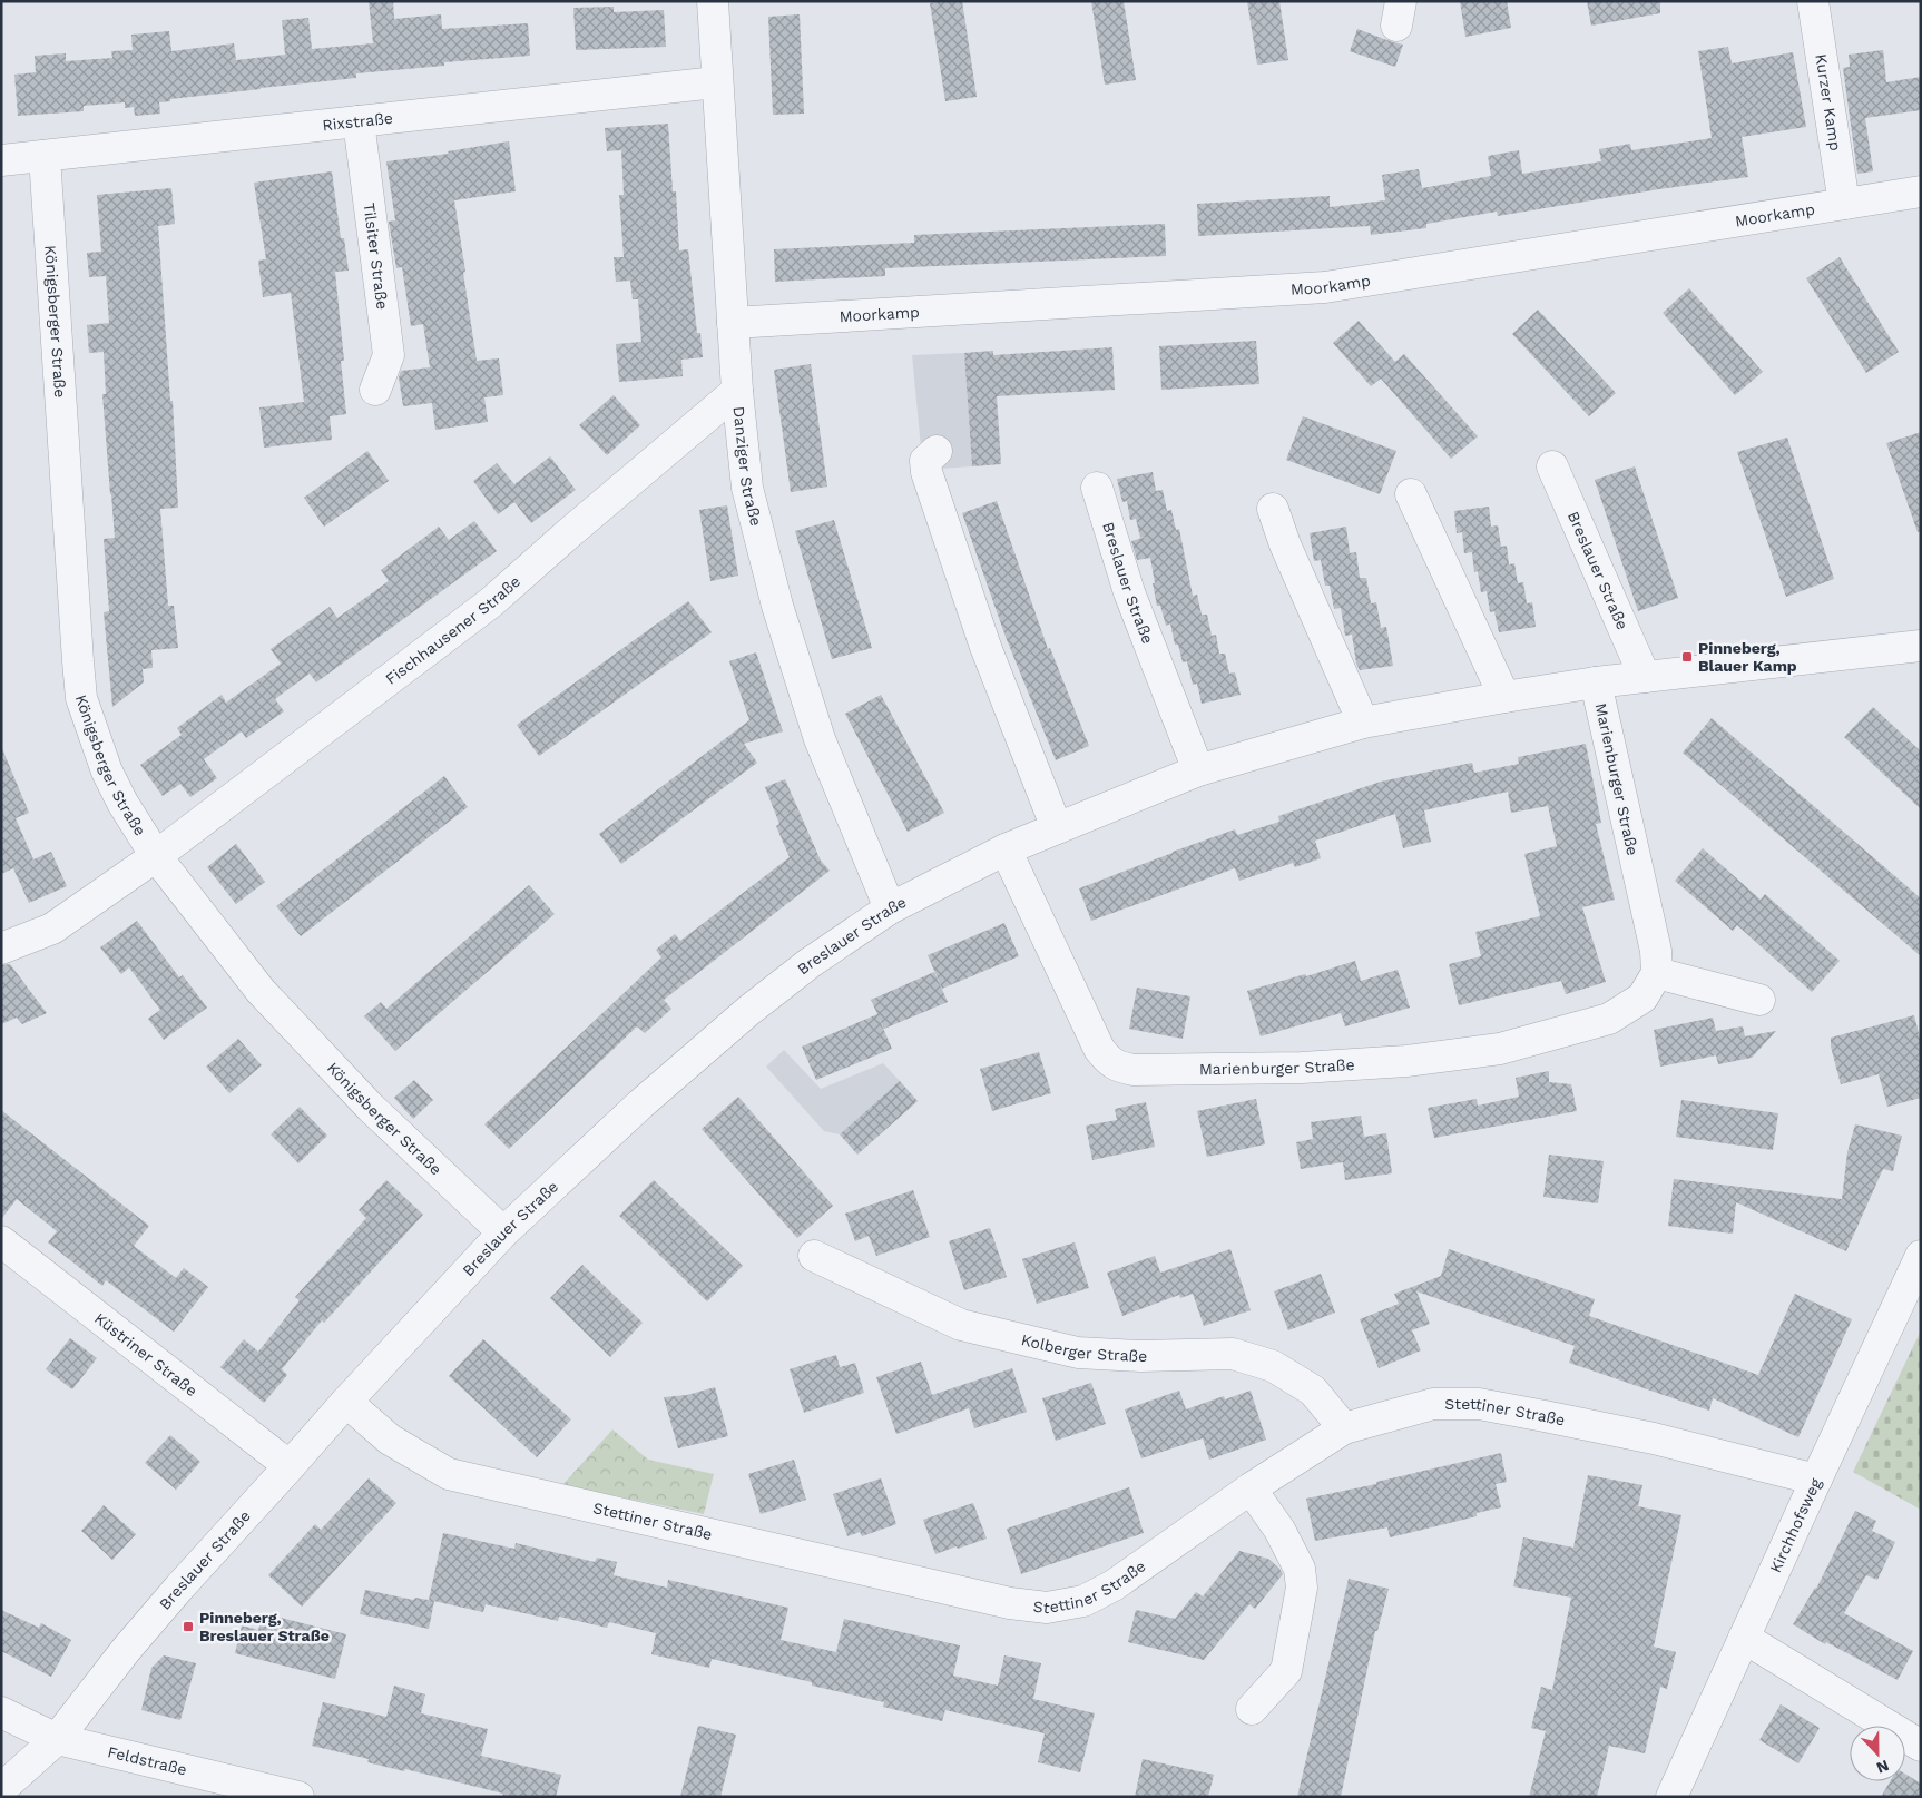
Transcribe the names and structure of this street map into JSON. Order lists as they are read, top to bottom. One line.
{"streets":{"street":["Kurzer Kamp","Rixstraße","Moorkamp","Tilsiter Straße","Königsberger Straße","Danziger Straße","Breslauer Straße","Fischhausener Straße","Marienburger Straße","Kolberger Straße","Küstriner Straße","Stettiner Straße","Kirchhofsweg","Feldstraße"]},"crossings":[["Kurzer Kamp","Moorkamp"],["Rixstraße","Tilsiter Straße"],["Rixstraße","Königsberger Straße"],["Rixstraße","Danziger Straße"],["Moorkamp","Danziger Straße"],["Königsberger Straße","Breslauer Straße"],["Königsberger Straße","Fischhausener Straße"],["Danziger Straße","Breslauer Straße"],["Danziger Straße","Fischhausener Straße"],["Breslauer Straße","Marienburger Straße"],["Breslauer Straße","Küstriner Straße"],["Breslauer Straße","Stettiner Straße"],["Breslauer Straße","Feldstraße"],["Kolberger Straße","Stettiner Straße"],["Stettiner Straße","Kirchhofsweg"]],"places":{"transit":["Pinneberg, Blauer Kamp","Pinneberg, Breslauer Straße"]},"north":"bottom"}
